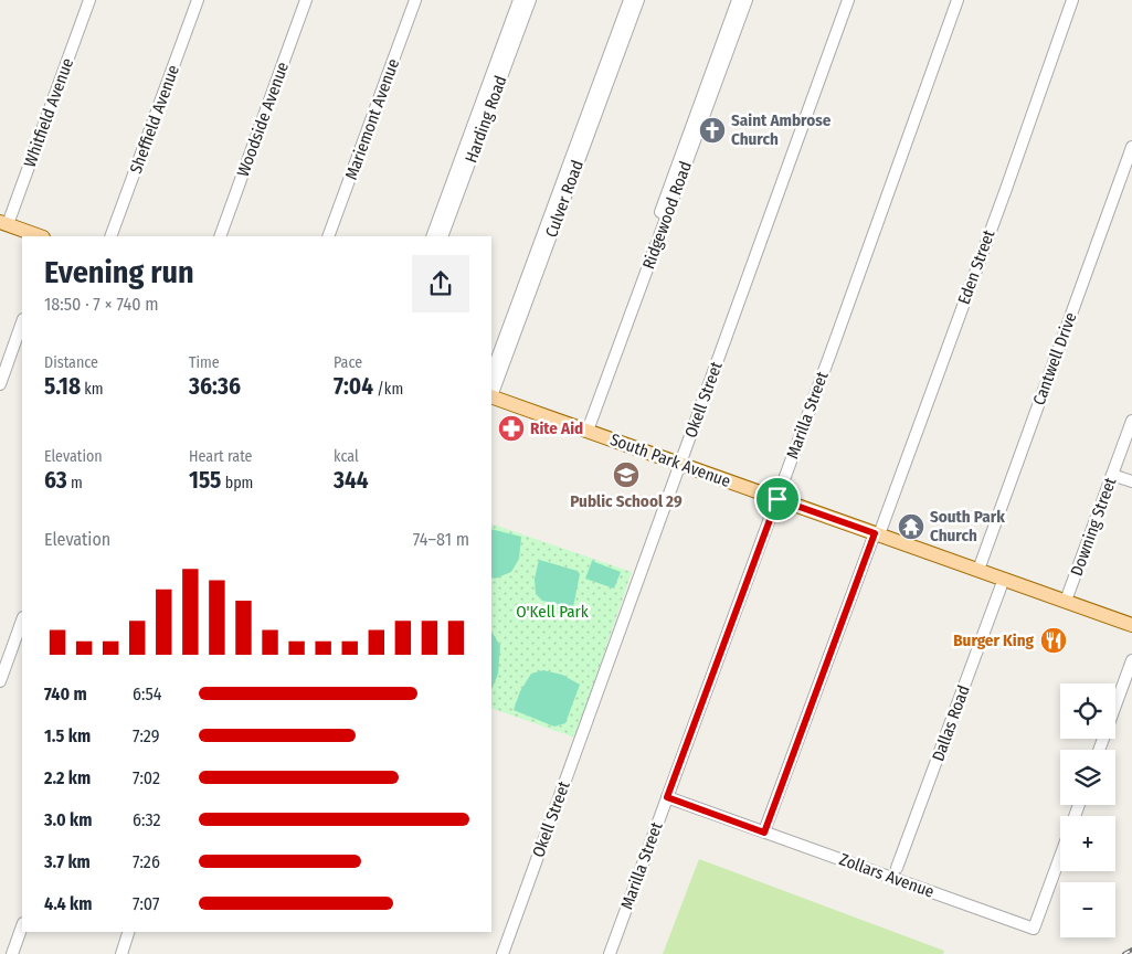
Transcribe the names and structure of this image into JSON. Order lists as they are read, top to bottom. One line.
{"streets":{"main road":["South Park Avenue"],"street":["Whitfield Avenue","Sheffield Avenue","Woodside Avenue","Mariemont Avenue","Harding Road","Culver Road","Ridgewood Road","Eden Street","Cantwell Drive","Okell Street","Marilla Street","Downing Street","Dallas Road","Zollars Avenue"]},"crossings":[["Ridgewood Road","South Park Avenue"],["Eden Street","South Park Avenue"],["Eden Street","Zollars Avenue"],["Cantwell Drive","South Park Avenue"],["Okell Street","South Park Avenue"],["Marilla Street","South Park Avenue"],["Marilla Street","Zollars Avenue"],["South Park Avenue","Downing Street"],["South Park Avenue","Dallas Road"]],"parks":["O'Kell Park"],"places":{"church":["Saint Ambrose Church"],"pharmacy":["Rite Aid"],"school or university":["Public School 29"],"temple":["South Park Church"],"restaurant":["Burger King"]},"page":{"heading":["Evening run","18:50 · 7 × 740 m"],"stats":[["Distance","5.18 km"],["Time","36:36"],["Pace","7:04 /km"],["Elevation","63 m"],["Heart rate","155 bpm"],["kcal","344"]],"chart":["Elevation","74–81 m"],"list":[{"name":"740 m","note":"6:54"},{"name":"1.5 km","note":"7:29"},{"name":"2.2 km","note":"7:02"},{"name":"3.0 km","note":"6:32"},{"name":"3.7 km","note":"7:26"},{"name":"4.4 km","note":"7:07"}],"map_buttons":["+","−"]}}
